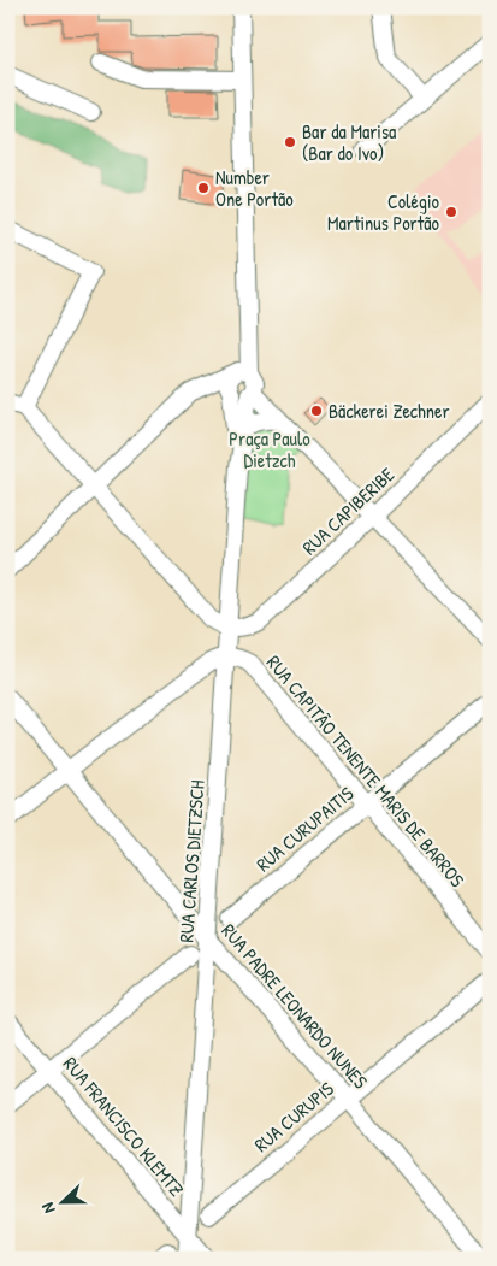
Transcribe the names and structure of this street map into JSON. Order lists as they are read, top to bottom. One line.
{"streets":{"street":["RUA CAPIBERIBE","RUA CAPITÃO TENENTE MARIS DE BARROS","RUA CURUPAITIS","RUA CARLOS DIETZSCH","RUA PADRE LEONARDO NUNES","RUA CURUPIS","RUA FRANCISCO KLEMTZ"]},"crossings":[["RUA CAPIBERIBE","RUA CARLOS DIETZSCH"],["RUA CAPITÃO TENENTE MARIS DE BARROS","RUA CURUPAITIS"],["RUA CAPITÃO TENENTE MARIS DE BARROS","RUA CARLOS DIETZSCH"],["RUA CARLOS DIETZSCH","RUA PADRE LEONARDO NUNES"],["RUA CARLOS DIETZSCH","RUA FRANCISCO KLEMTZ"],["RUA PADRE LEONARDO NUNES","RUA CURUPIS"]],"parks":["Praça Paulo Dietzch"],"places":["Bar da Marisa (Bar do Ivo)","Number One Portão","Colégio Martinus Portão","Bäckerei Zechner"],"north":"left"}
